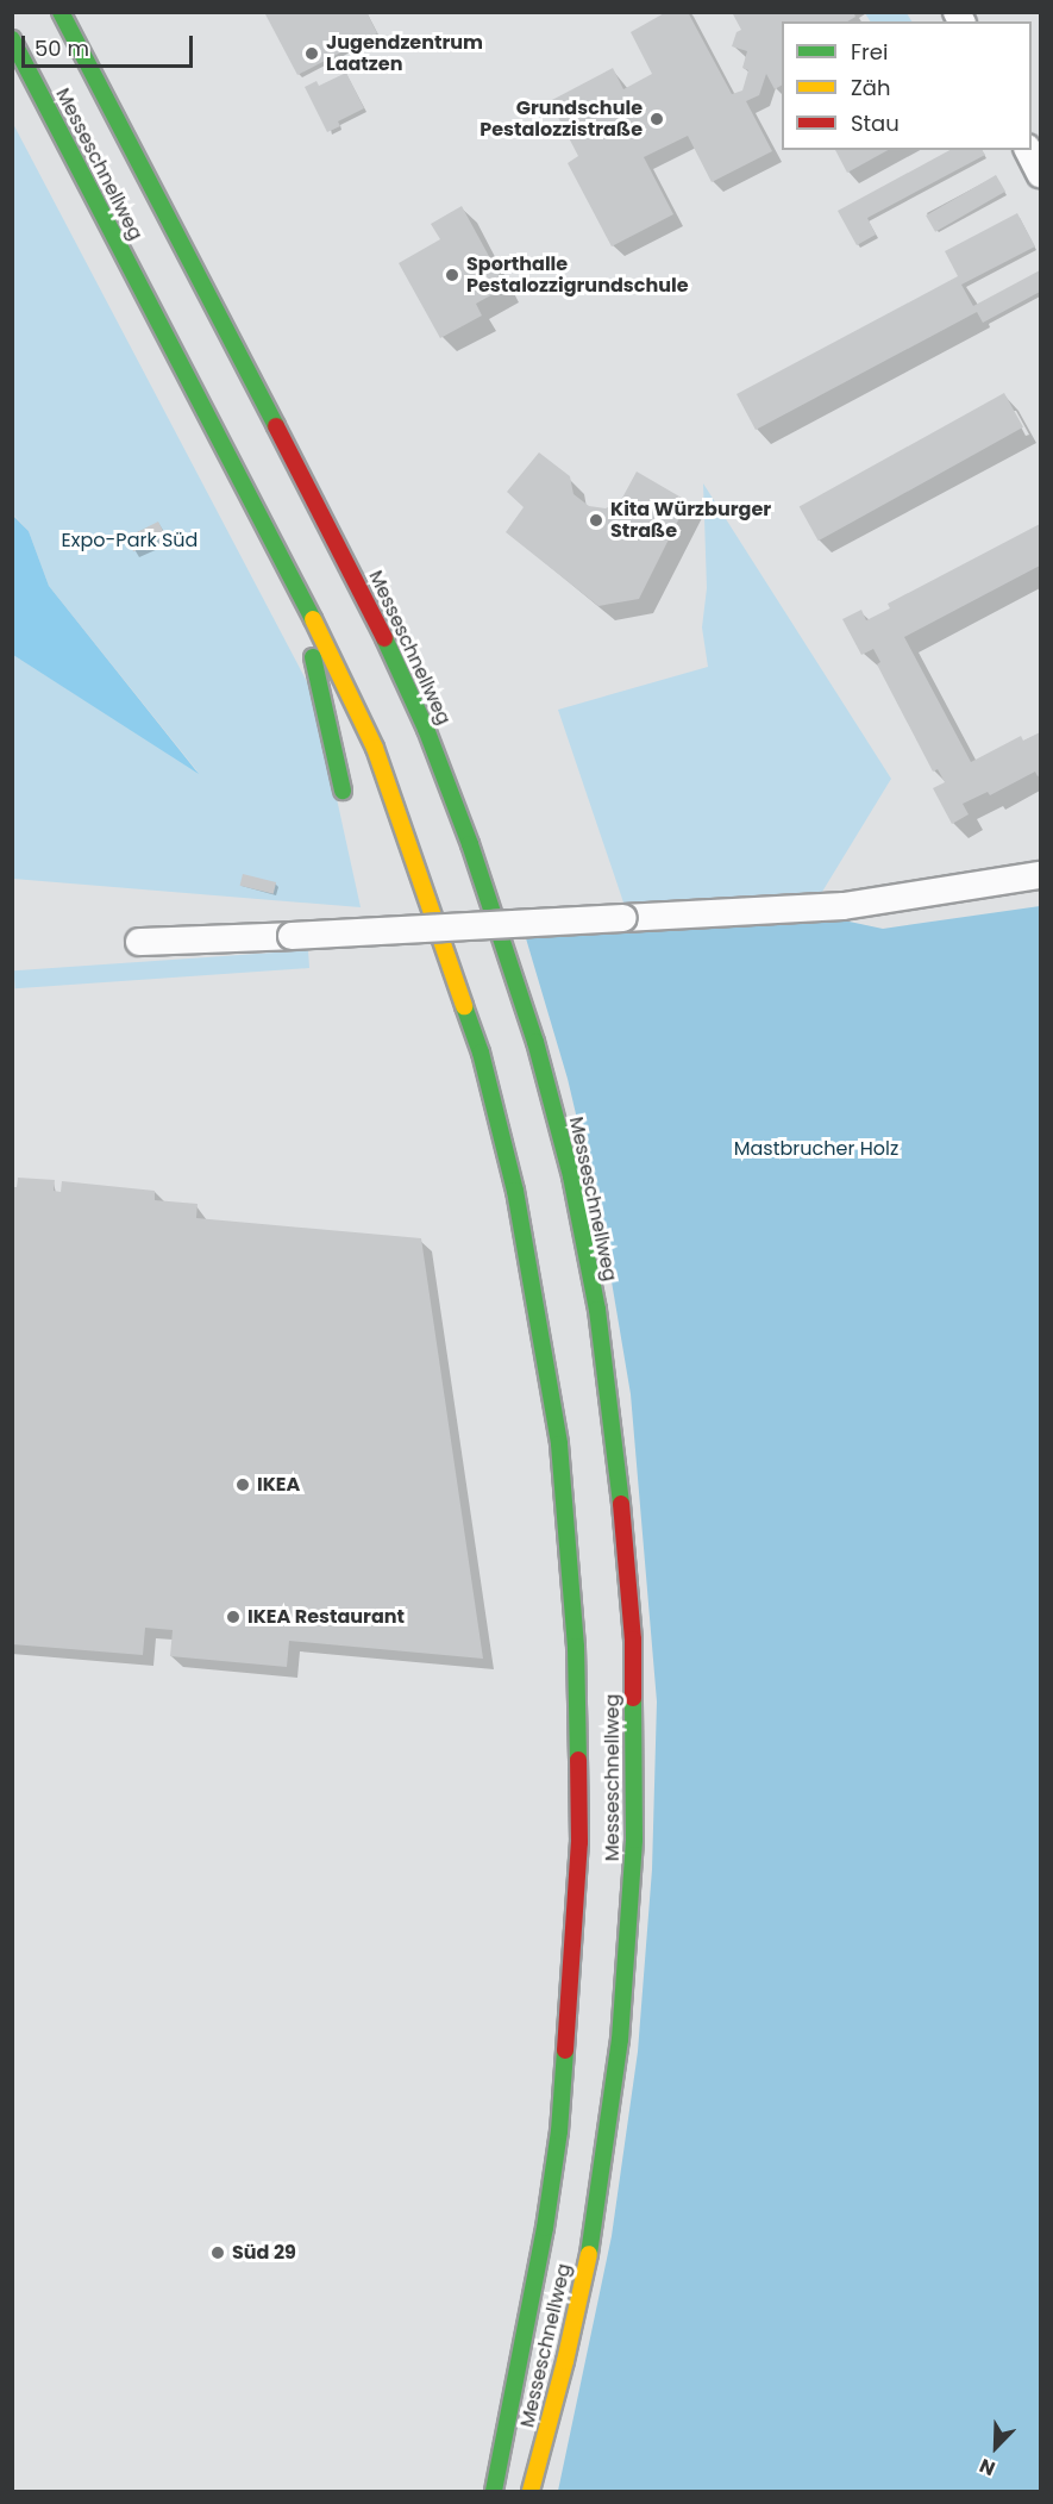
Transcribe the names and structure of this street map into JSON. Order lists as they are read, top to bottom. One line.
{"streets":{"highway":["Messeschnellweg"]},"parks":["Expo-Park Süd","Mastbrucher Holz"],"places":["Jugendzentrum Laatzen","Grundschule Pestalozzistraße","Sporthalle Pestalozzigrundschule","Kita Würzburger Straße","IKEA","IKEA Restaurant","Süd 29"],"legend":["Frei","Zäh","Stau"],"scale_bar":"50 m","north":"bottom left"}
